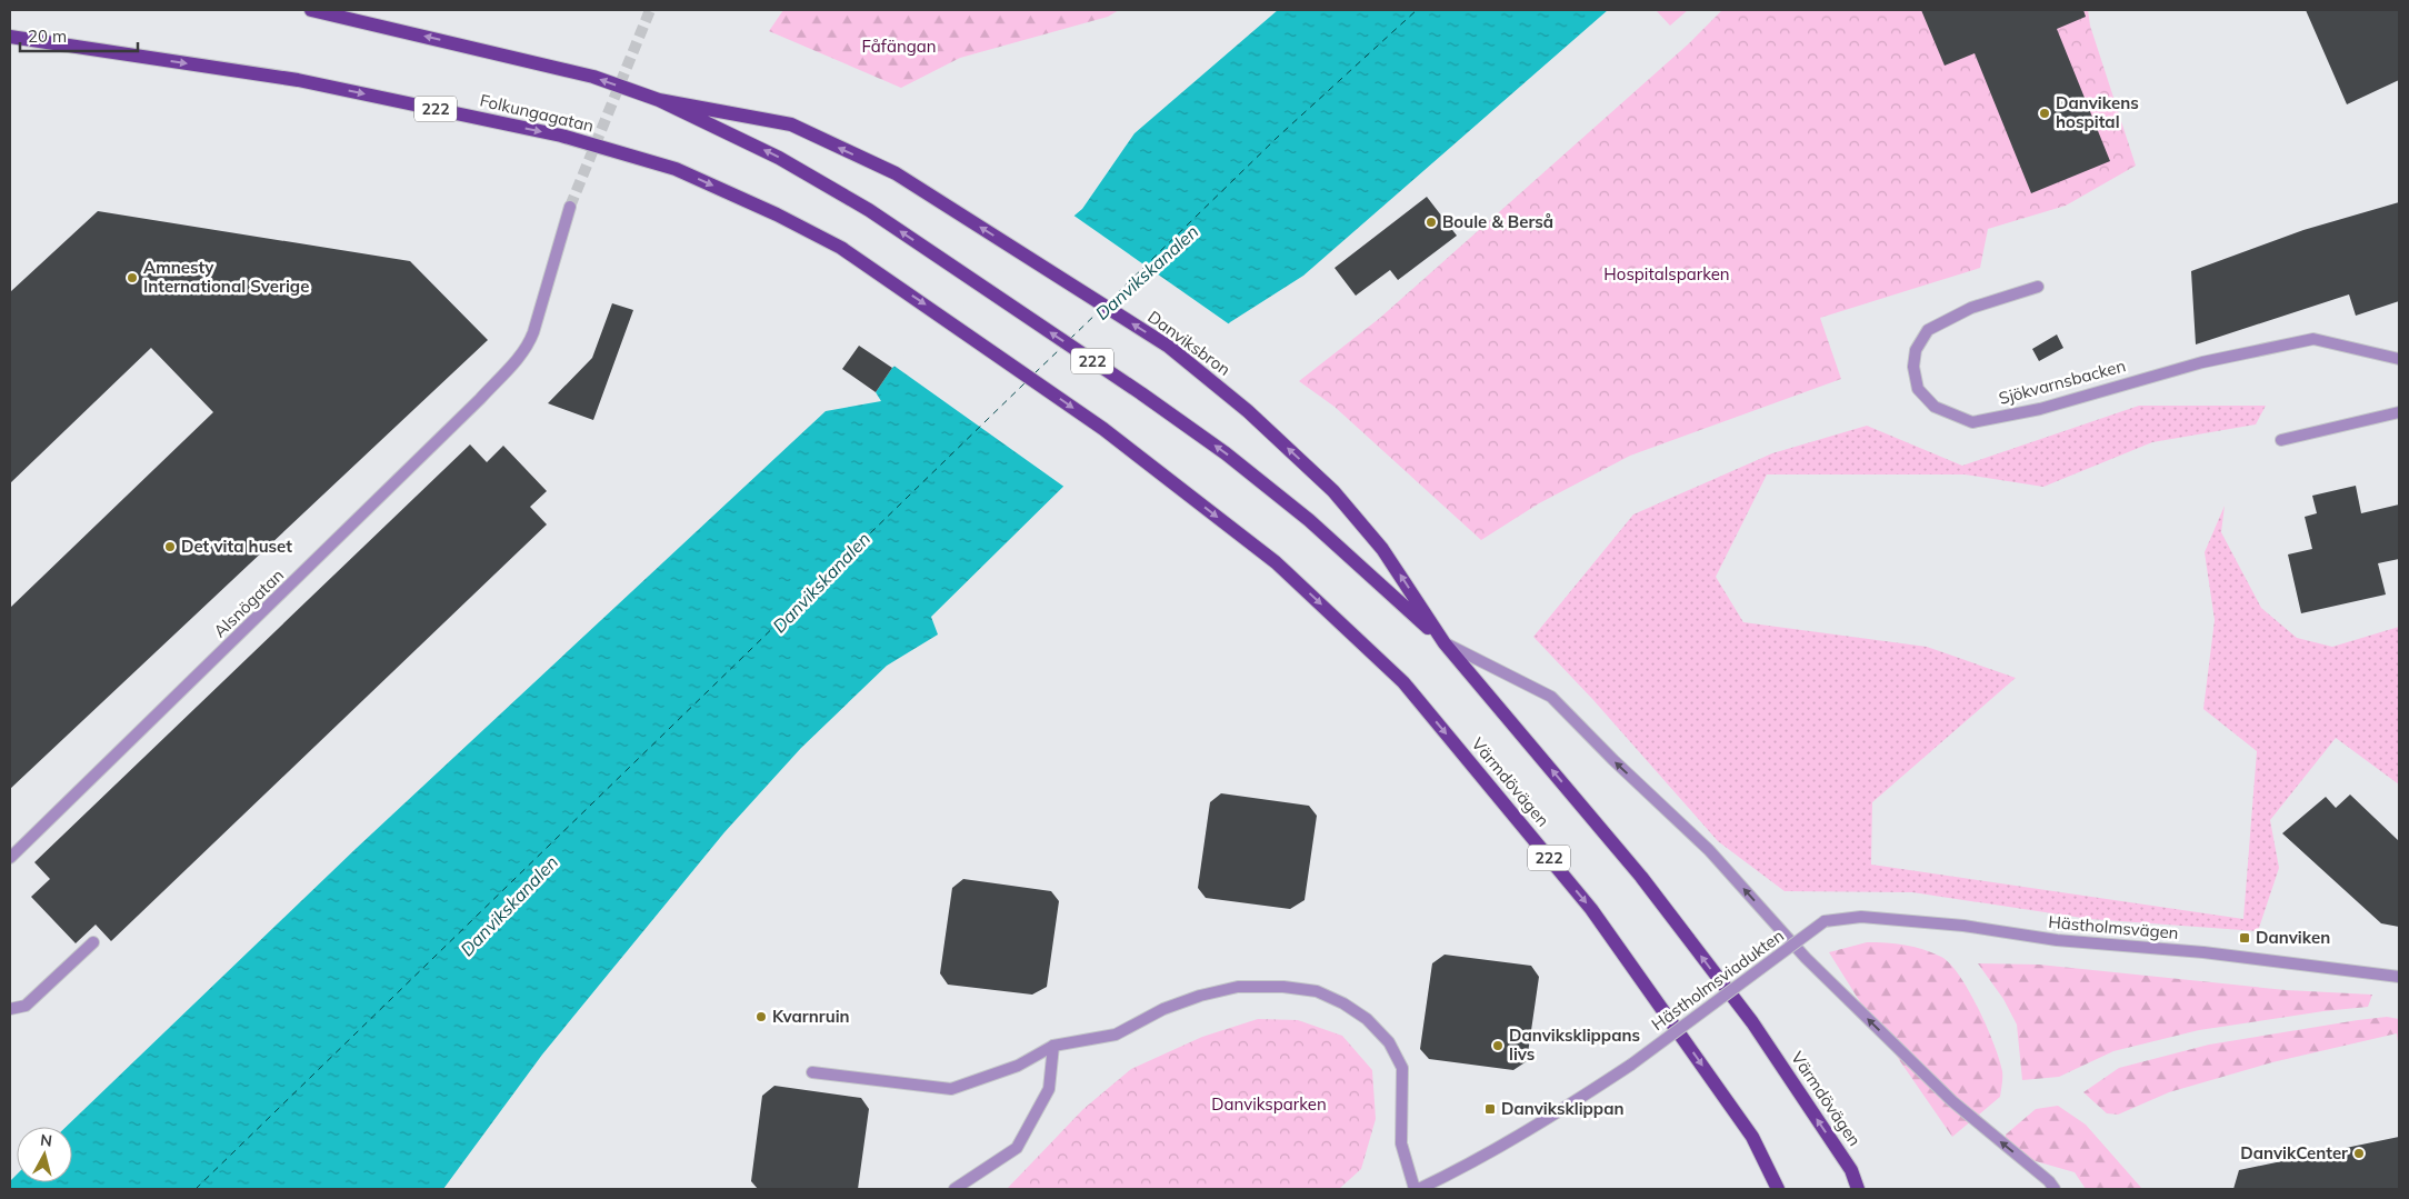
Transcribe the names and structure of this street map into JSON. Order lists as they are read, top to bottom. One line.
{"streets":{"main road":["222","Folkungagatan","Danviksbron","Värmdövägen"],"street":["Sjökvarnsbacken","Alsnögatan","Hästholmsvägen","Hästholmsviadukten"]},"crossings":[["222","Danviksbron"],["222","Värmdövägen"],["Folkungagatan","Värmdövägen"],["Danviksbron","Värmdövägen"],["Hästholmsvägen","Hästholmsviadukten"]],"one_way":["Folkungagatan","Danviksbron"],"water":["Danvikskanalen"],"parks":["Fåfängan","Hospitalsparken","Danviksparken"],"places":{"other":["Danvikens hospital","Boule & Berså","Amnesty International Sverige","Det vita huset","Kvarnruin","Danviksklippans livs","DanvikCenter"],"transit":["Danviken","Danviksklippan"]},"scale_bar":"20 m","north":"top"}
